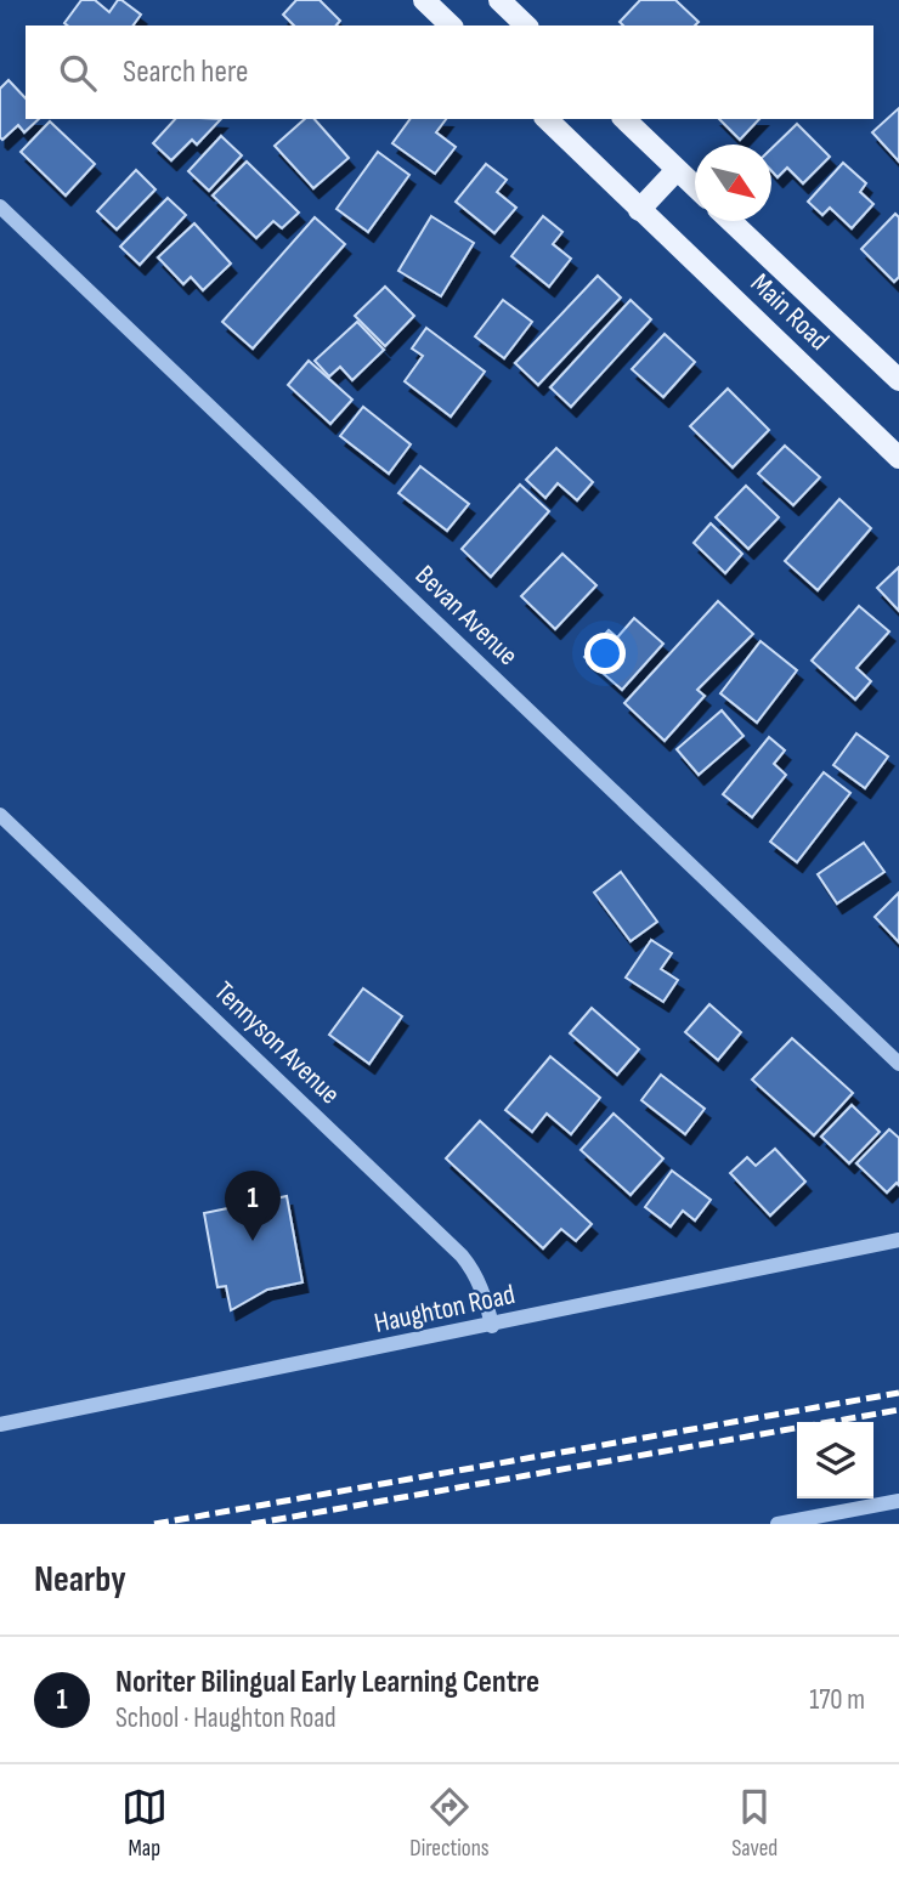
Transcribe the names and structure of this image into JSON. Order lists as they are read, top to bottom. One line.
{"streets":{"main road":["Main Road"],"street":["Bevan Avenue","Tennyson Avenue","Haughton Road"]},"crossings":[["Tennyson Avenue","Haughton Road"]],"north":"bottom right","page":{"search":"Search here","pins":"1","heading":"Nearby","list":[{"mark":"1","name":"Noriter Bilingual Early Learning Centre","note":"School · Haughton Road","value":"170 m"}],"nav":["Map","Directions","Saved"]}}
